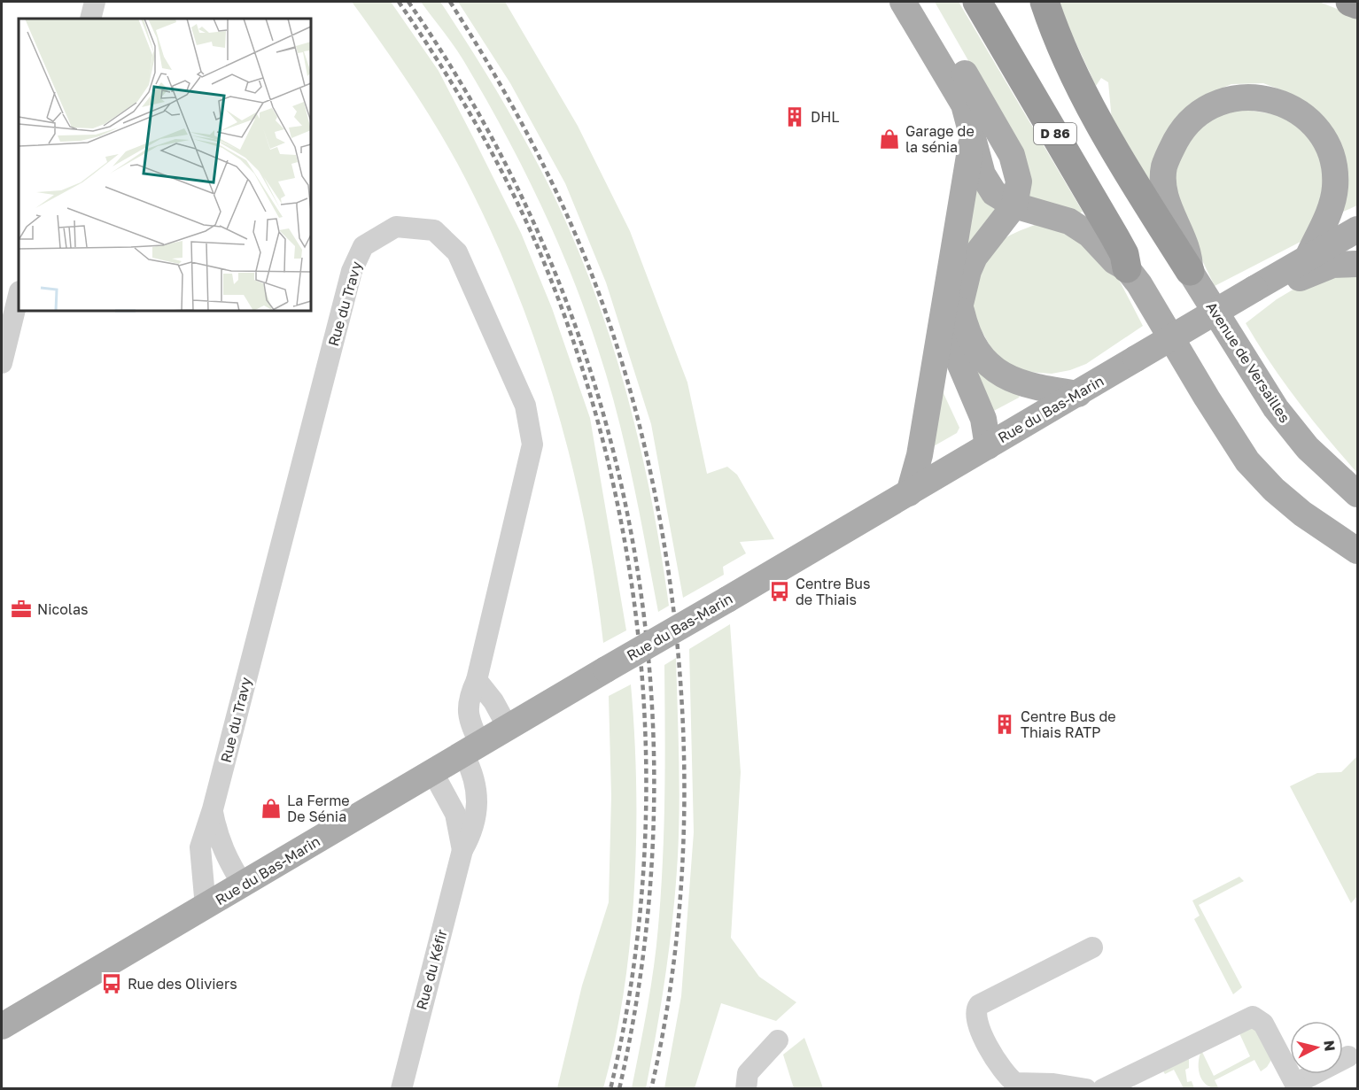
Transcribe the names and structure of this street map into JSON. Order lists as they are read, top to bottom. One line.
{"streets":{"highway":["D 86"],"main road":["Avenue de Versailles","Rue du Bas-Marin"],"street":["Rue du Travy","Rue du Kéfir"]},"crossings":[["D 86","Avenue de Versailles"],["Rue du Travy","Rue du Bas-Marin"],["Rue du Travy","Rue du Kéfir"],["Rue du Bas-Marin","Rue du Kéfir"]],"places":{"building":["DHL","Centre Bus de Thiais RATP"],"shop":["Garage de la sénia","La Ferme De Sénia"],"bus stop":["Centre Bus de Thiais","Rue des Oliviers"],"office":["Nicolas"]},"north":"right"}
